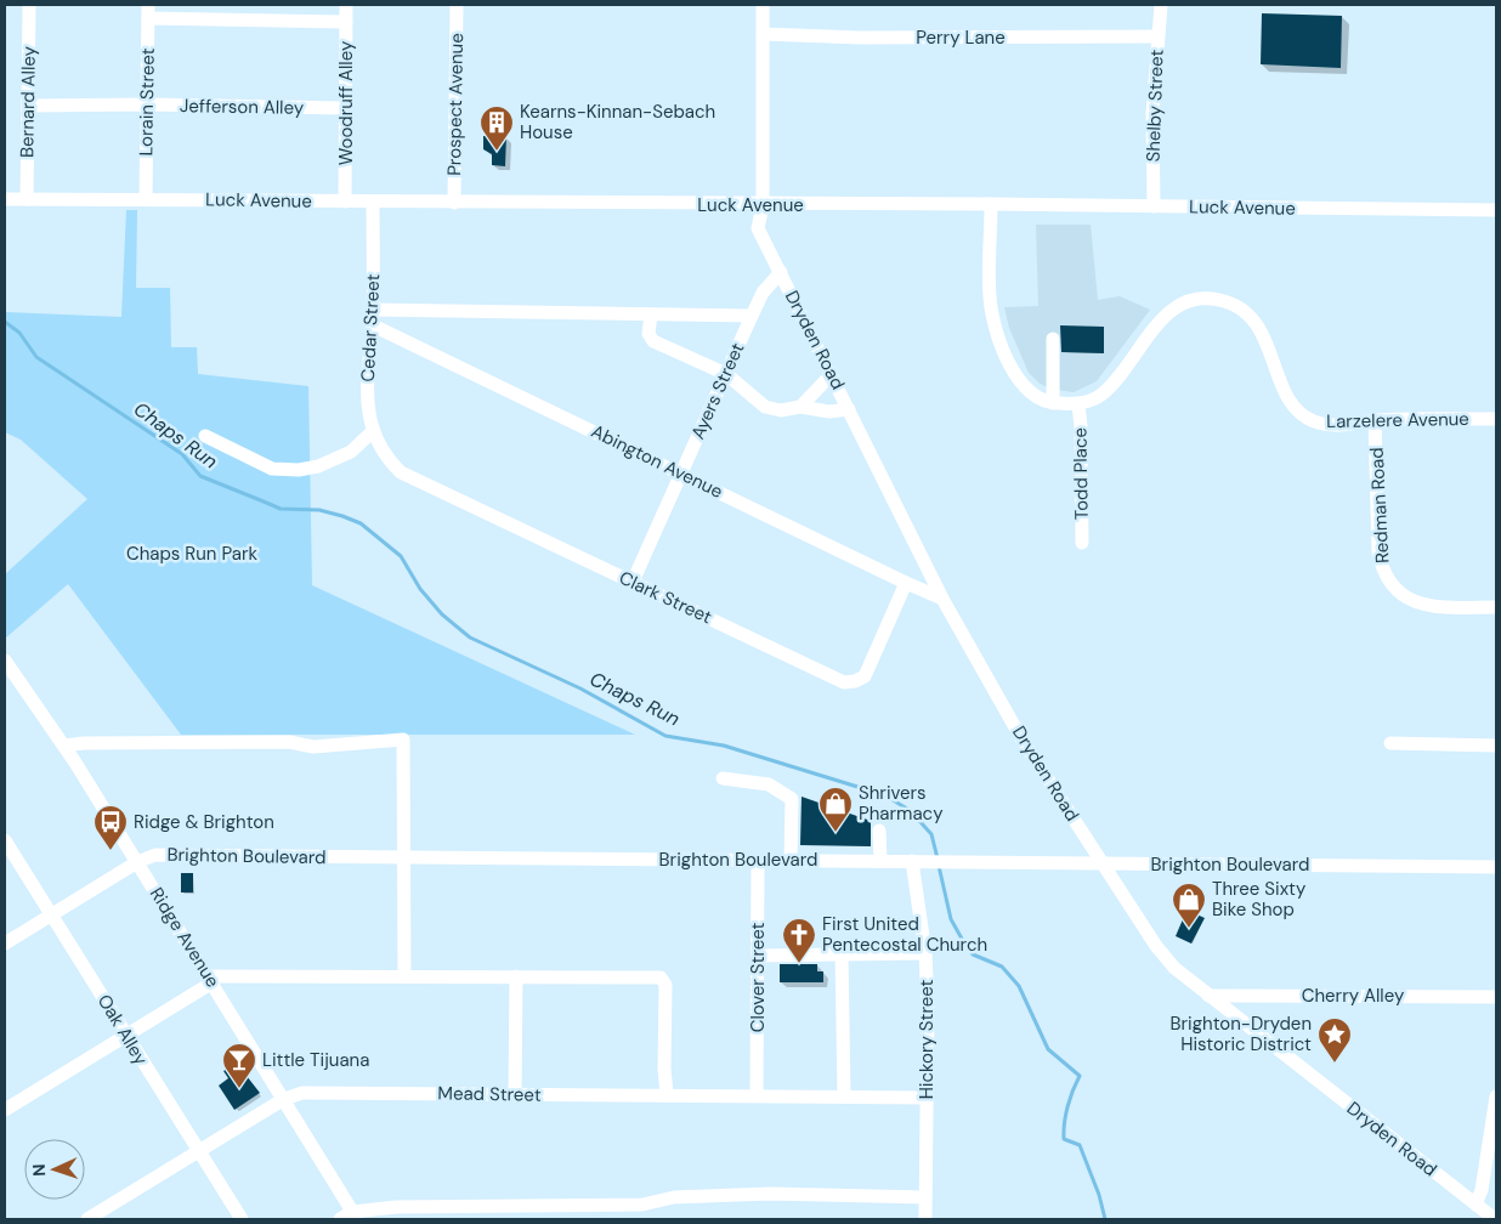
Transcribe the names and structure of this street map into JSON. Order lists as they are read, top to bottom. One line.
{"streets":{"street":["Perry Lane","Bernard Alley","Lorain Street","Woodruff Alley","Prospect Avenue","Shelby Street","Jefferson Alley","Luck Avenue","Cedar Street","Dryden Road","Ayers Street","Larzelere Avenue","Abington Avenue","Todd Place","Redman Road","Clark Street","Brighton Boulevard","Ridge Avenue","Clover Street","Cherry Alley","Oak Alley","Hickory Street","Mead Street"]},"crossings":[["Perry Lane","Shelby Street"],["Bernard Alley","Jefferson Alley"],["Bernard Alley","Luck Avenue"],["Lorain Street","Jefferson Alley"],["Lorain Street","Luck Avenue"],["Woodruff Alley","Jefferson Alley"],["Woodruff Alley","Luck Avenue"],["Prospect Avenue","Luck Avenue"],["Shelby Street","Luck Avenue"],["Luck Avenue","Cedar Street"],["Luck Avenue","Dryden Road"],["Luck Avenue","Larzelere Avenue"],["Cedar Street","Abington Avenue"],["Cedar Street","Clark Street"],["Dryden Road","Ayers Street"],["Dryden Road","Abington Avenue"],["Dryden Road","Brighton Boulevard"],["Dryden Road","Cherry Alley"],["Ayers Street","Abington Avenue"],["Ayers Street","Clark Street"],["Larzelere Avenue","Todd Place"],["Larzelere Avenue","Redman Road"],["Abington Avenue","Clark Street"],["Brighton Boulevard","Ridge Avenue"],["Brighton Boulevard","Clover Street"],["Brighton Boulevard","Oak Alley"],["Brighton Boulevard","Hickory Street"],["Ridge Avenue","Mead Street"],["Clover Street","Mead Street"],["Oak Alley","Mead Street"],["Hickory Street","Mead Street"]],"water":["Chaps Run"],"parks":["Chaps Run Park"],"places":{"building":["Kearns-Kinnan-Sebach House"],"shop":["Shrivers Pharmacy","Three Sixty Bike Shop"],"bus stop":["Ridge & Brighton"],"church":["First United Pentecostal Church"],"place":["Brighton-Dryden Historic District"],"bar":["Little Tijuana"]},"north":"left"}
